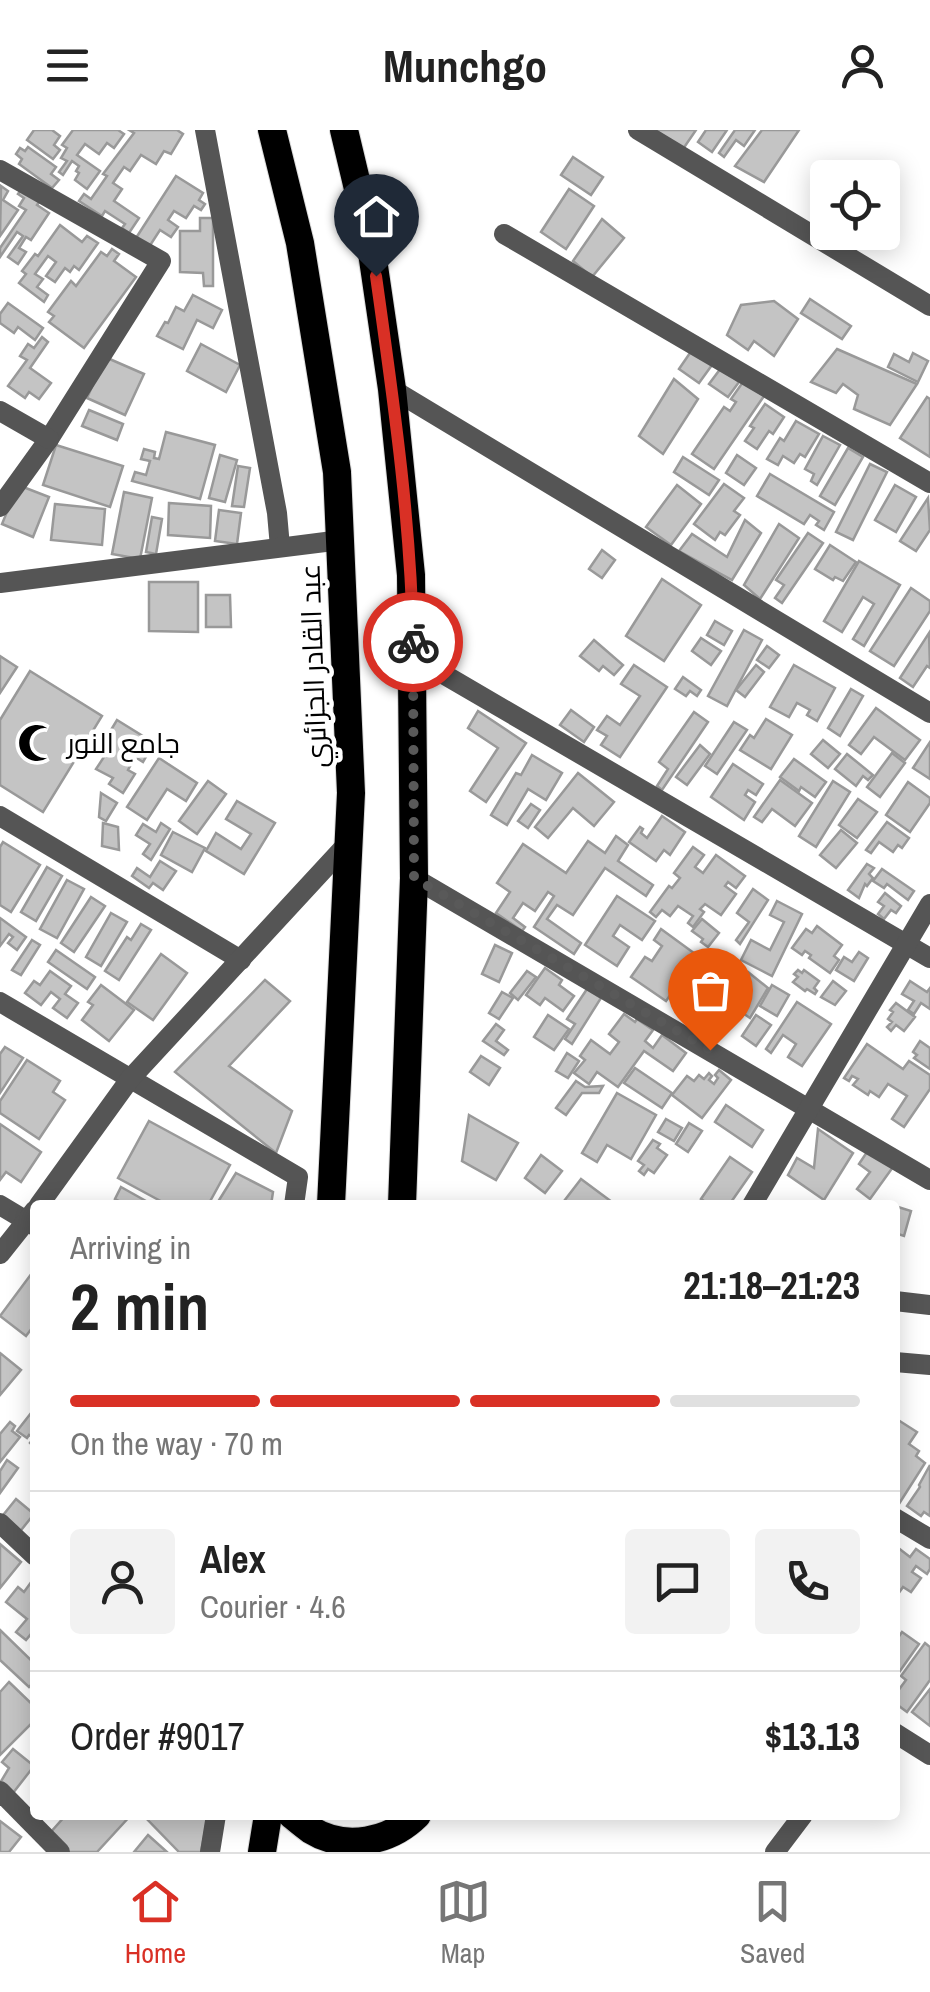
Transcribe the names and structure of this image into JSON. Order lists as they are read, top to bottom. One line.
{"streets":{"highway":["عبد القادر الجزائري"]},"places":{"mosque":["جامع النور"]},"page":{"header":"Munchgo","heading":["2 min","Arriving in","21:18–21:23"],"panel":["Alex","Courier · 4.6","Order #9017","$13.13"],"bar":"On the way · 70 m","tabs":["Home","Map","Saved"]}}
